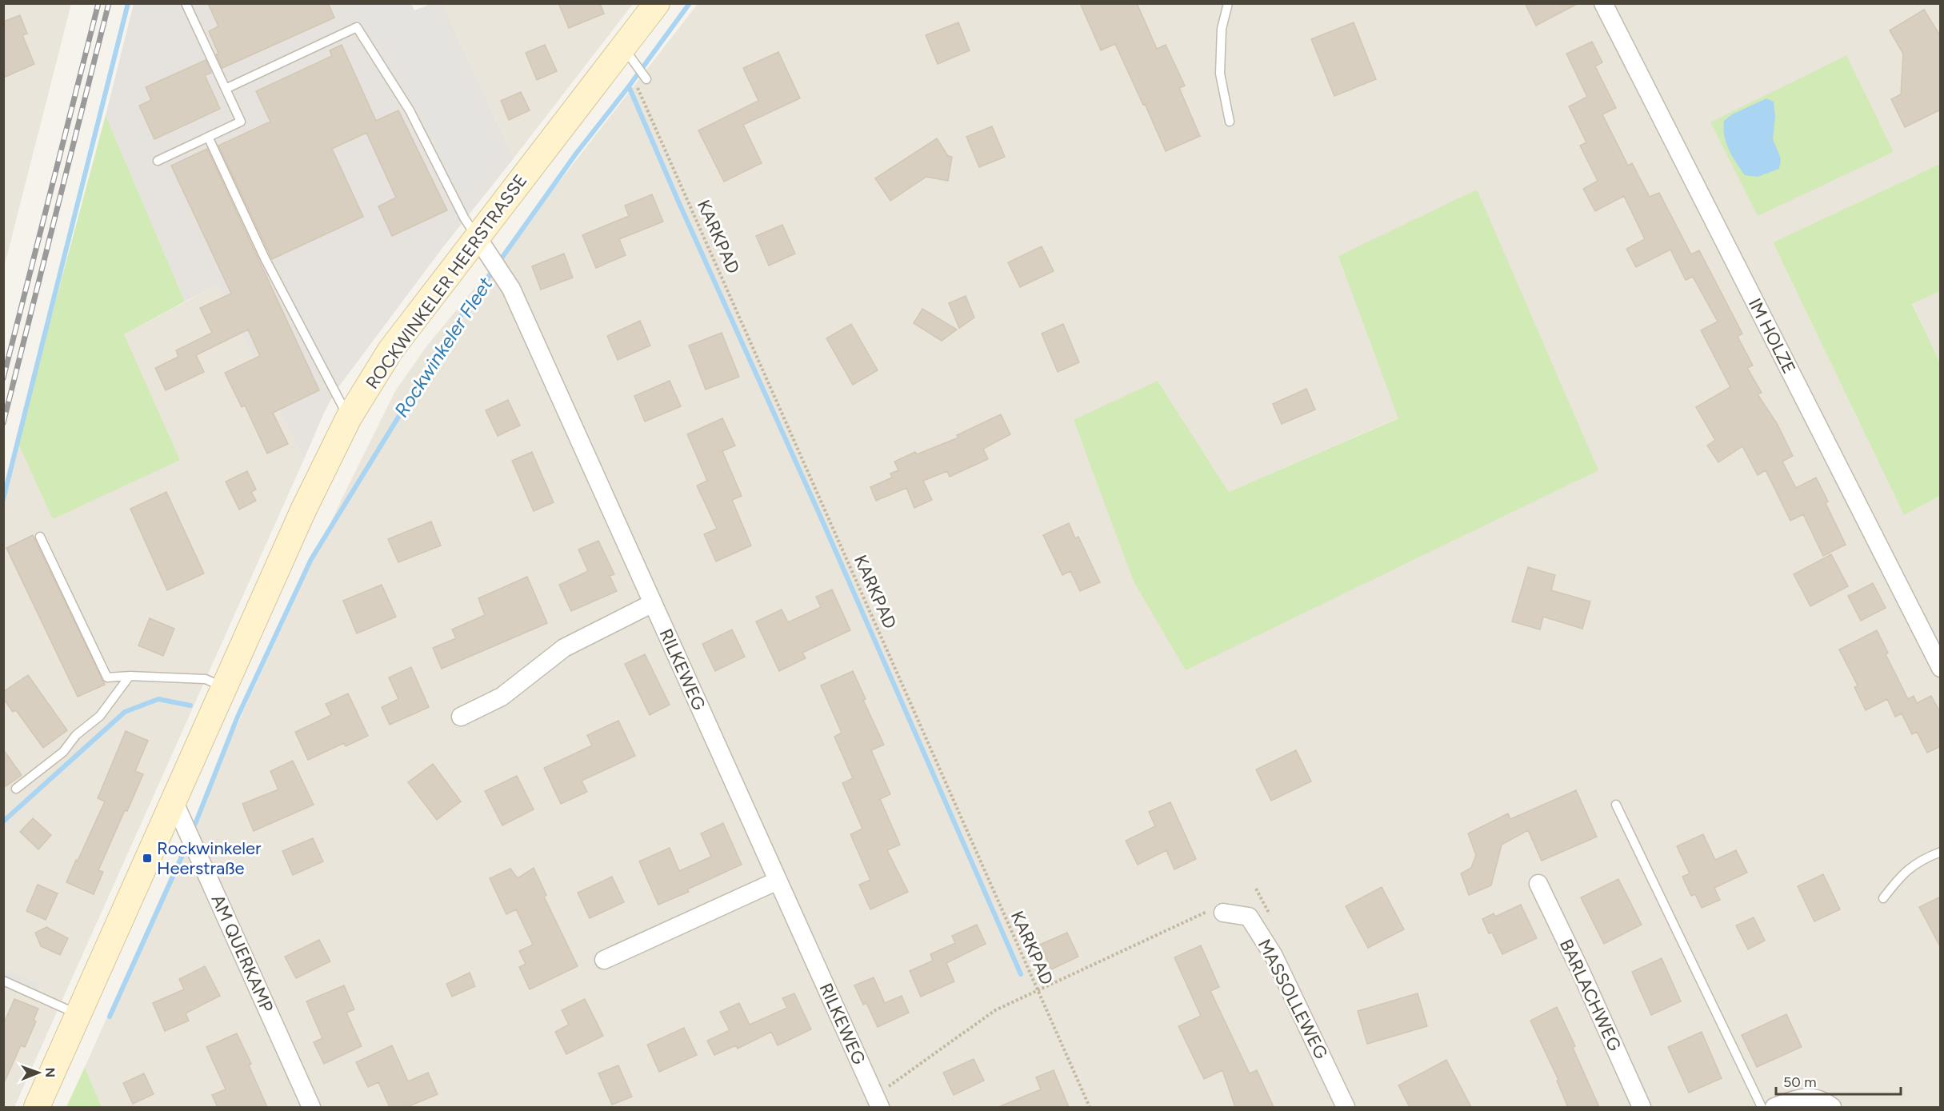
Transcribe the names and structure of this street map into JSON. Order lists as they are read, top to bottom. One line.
{"streets":{"main road":["ROCKWINKELER HEERSTRASSE"],"street":["IM HOLZE","RILKEWEG","AM QUERKAMP","BARLACHWEG","MASSOLLEWEG"],"path":["KARKPAD"]},"crossings":[["ROCKWINKELER HEERSTRASSE","RILKEWEG"],["ROCKWINKELER HEERSTRASSE","AM QUERKAMP"]],"water":["Rockwinkeler Fleet"],"places":{"transit":["Rockwinkeler Heerstraße"]},"scale_bar":"50 m","north":"right"}
